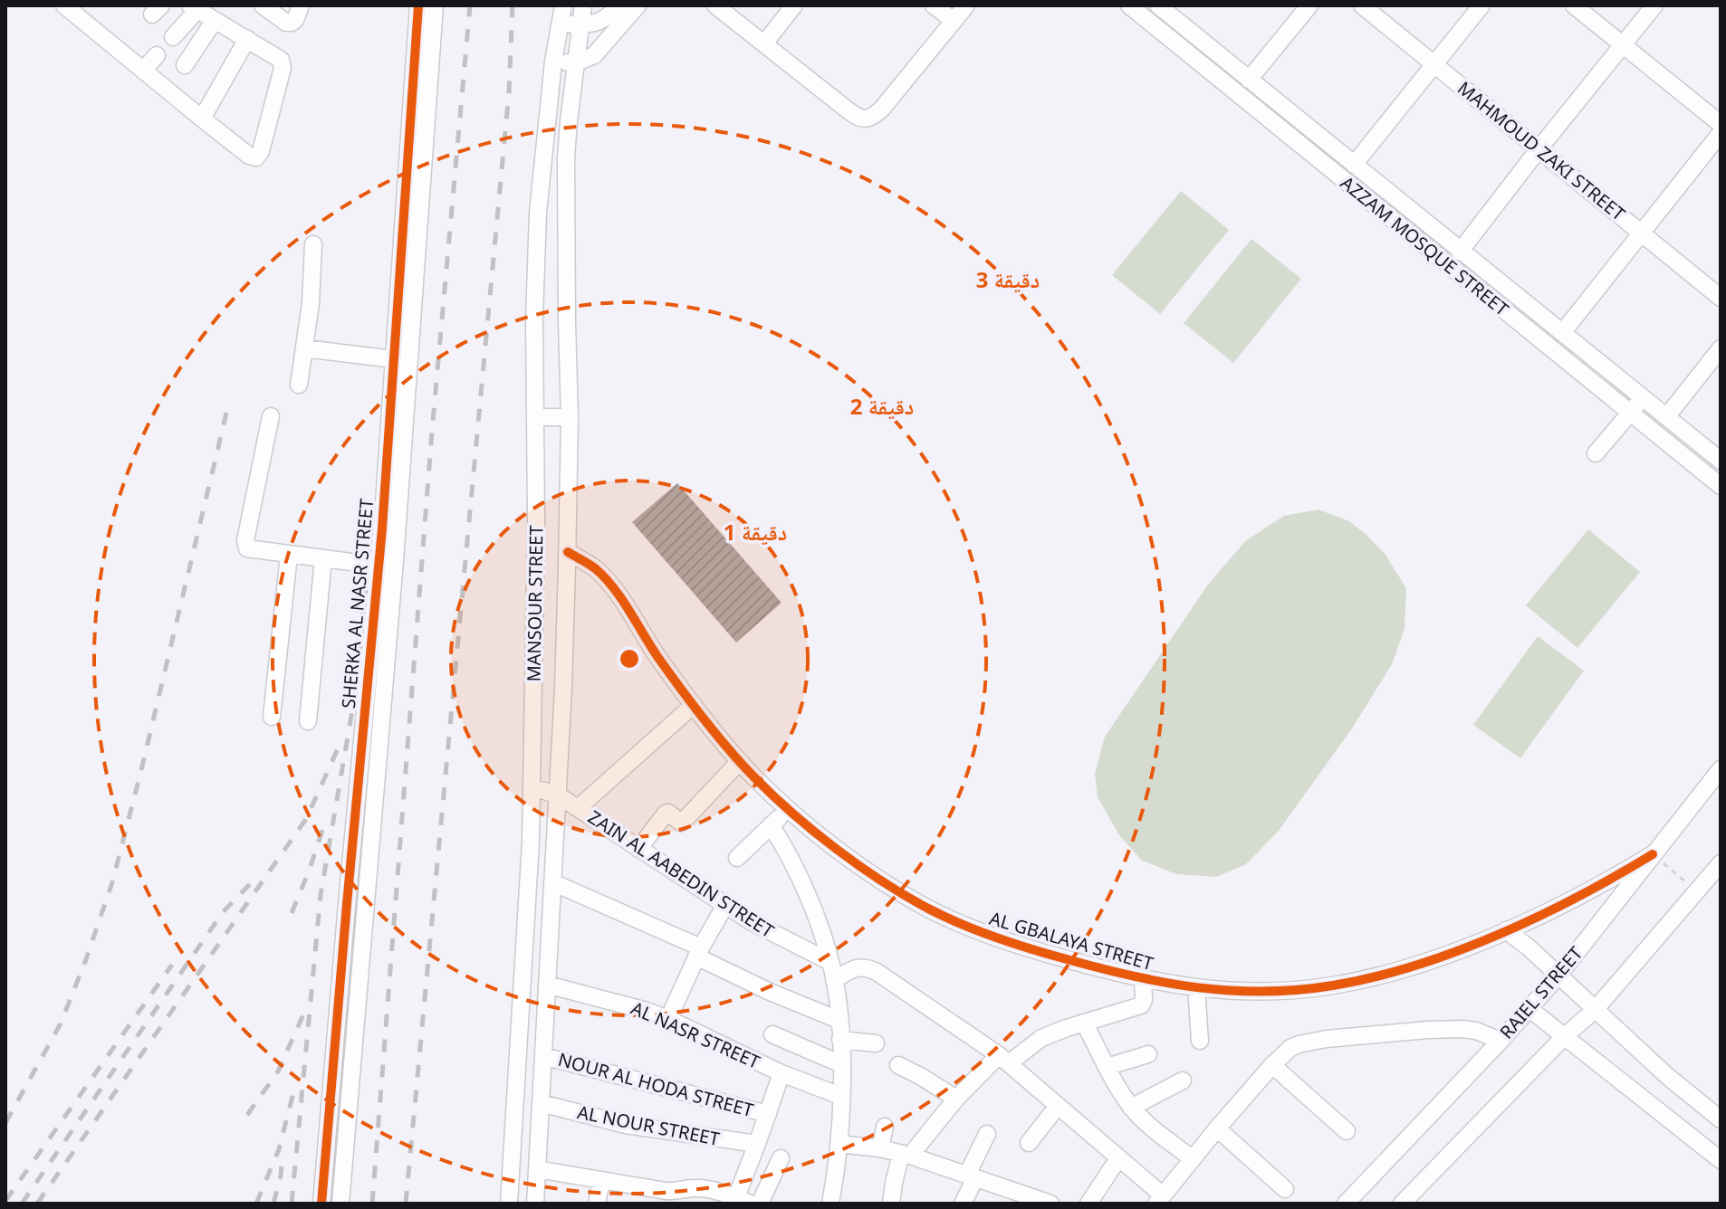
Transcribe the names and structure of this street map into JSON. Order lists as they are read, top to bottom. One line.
{"streets":{"street":["MAHMOUD ZAKI STREET","AZZAM MOSQUE STREET","SHERKA AL NASR STREET","MANSOUR STREET","ZAIN AL AABEDIN STREET","AL GBALAYA STREET","RAIEL STREET","AL NASR STREET","NOUR AL HODA STREET","AL NOUR STREET"]},"crossings":[["MANSOUR STREET","ZAIN AL AABEDIN STREET"],["MANSOUR STREET","AL GBALAYA STREET"],["MANSOUR STREET","AL NASR STREET"],["MANSOUR STREET","NOUR AL HODA STREET"],["MANSOUR STREET","AL NOUR STREET"],["AL GBALAYA STREET","RAIEL STREET"]],"rings":["3 دقيقة","2 دقيقة","1 دقيقة"]}
